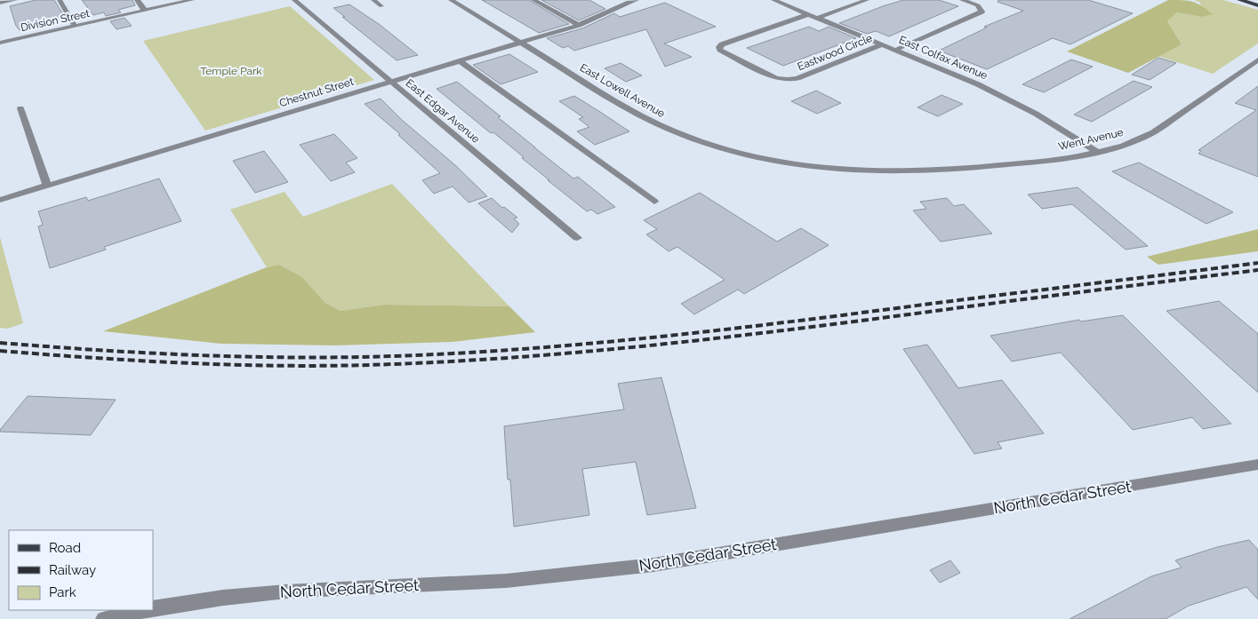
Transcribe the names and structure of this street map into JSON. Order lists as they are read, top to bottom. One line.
{"streets":{"street":["Division Street","Eastwood Circle","East Colfax Avenue","East Lowell Avenue","Chestnut Street","East Edgar Avenue","Went Avenue","North Cedar Street"]},"crossings":[["Eastwood Circle","East Colfax Avenue"],["East Colfax Avenue","Went Avenue"],["East Lowell Avenue","Chestnut Street"],["East Lowell Avenue","Went Avenue"],["Chestnut Street","East Edgar Avenue"]],"parks":["Temple Park"],"legend":["Road","Railway","Park"]}
